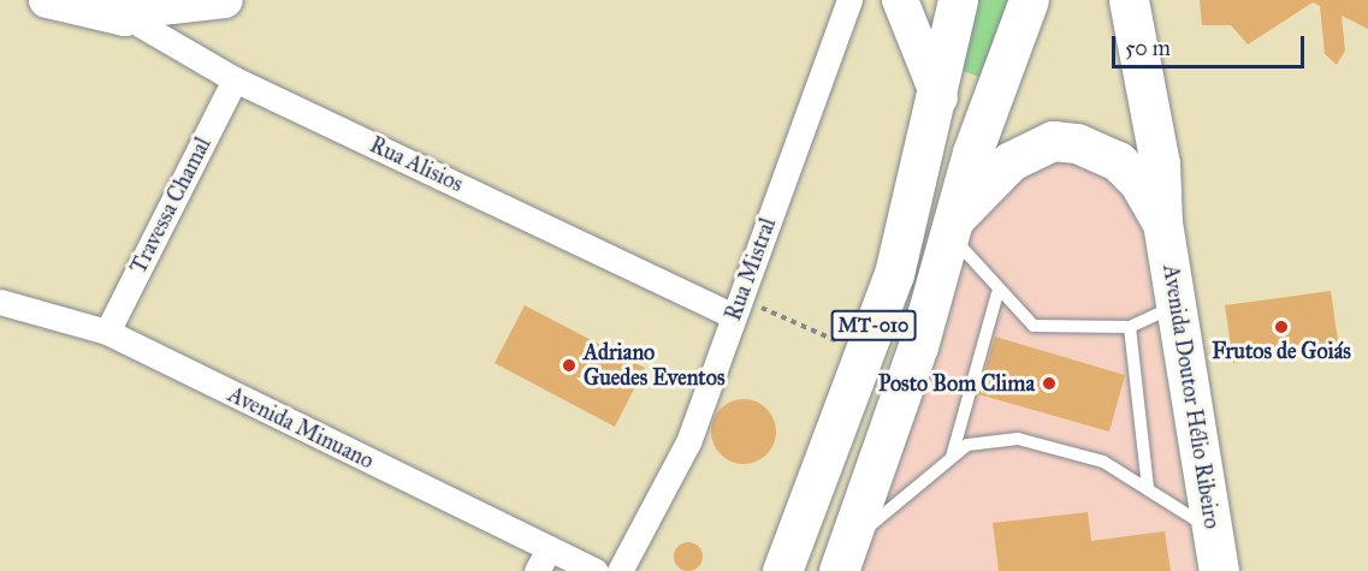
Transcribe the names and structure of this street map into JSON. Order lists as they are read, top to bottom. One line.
{"streets":{"main road":["MT-010","Avenida Doutor Hélio Ribeiro"],"street":["Rua Alisios","Travessa Chamal","Rua Mistral","Avenida Minuano"]},"crossings":[["Rua Alisios","Travessa Chamal"],["Rua Alisios","Rua Mistral"],["Travessa Chamal","Avenida Minuano"],["MT-010","Avenida Doutor Hélio Ribeiro"]],"places":["Frutos de Goiás","Adriano Guedes Eventos","Posto Bom Clima"],"scale_bar":"50 m"}
